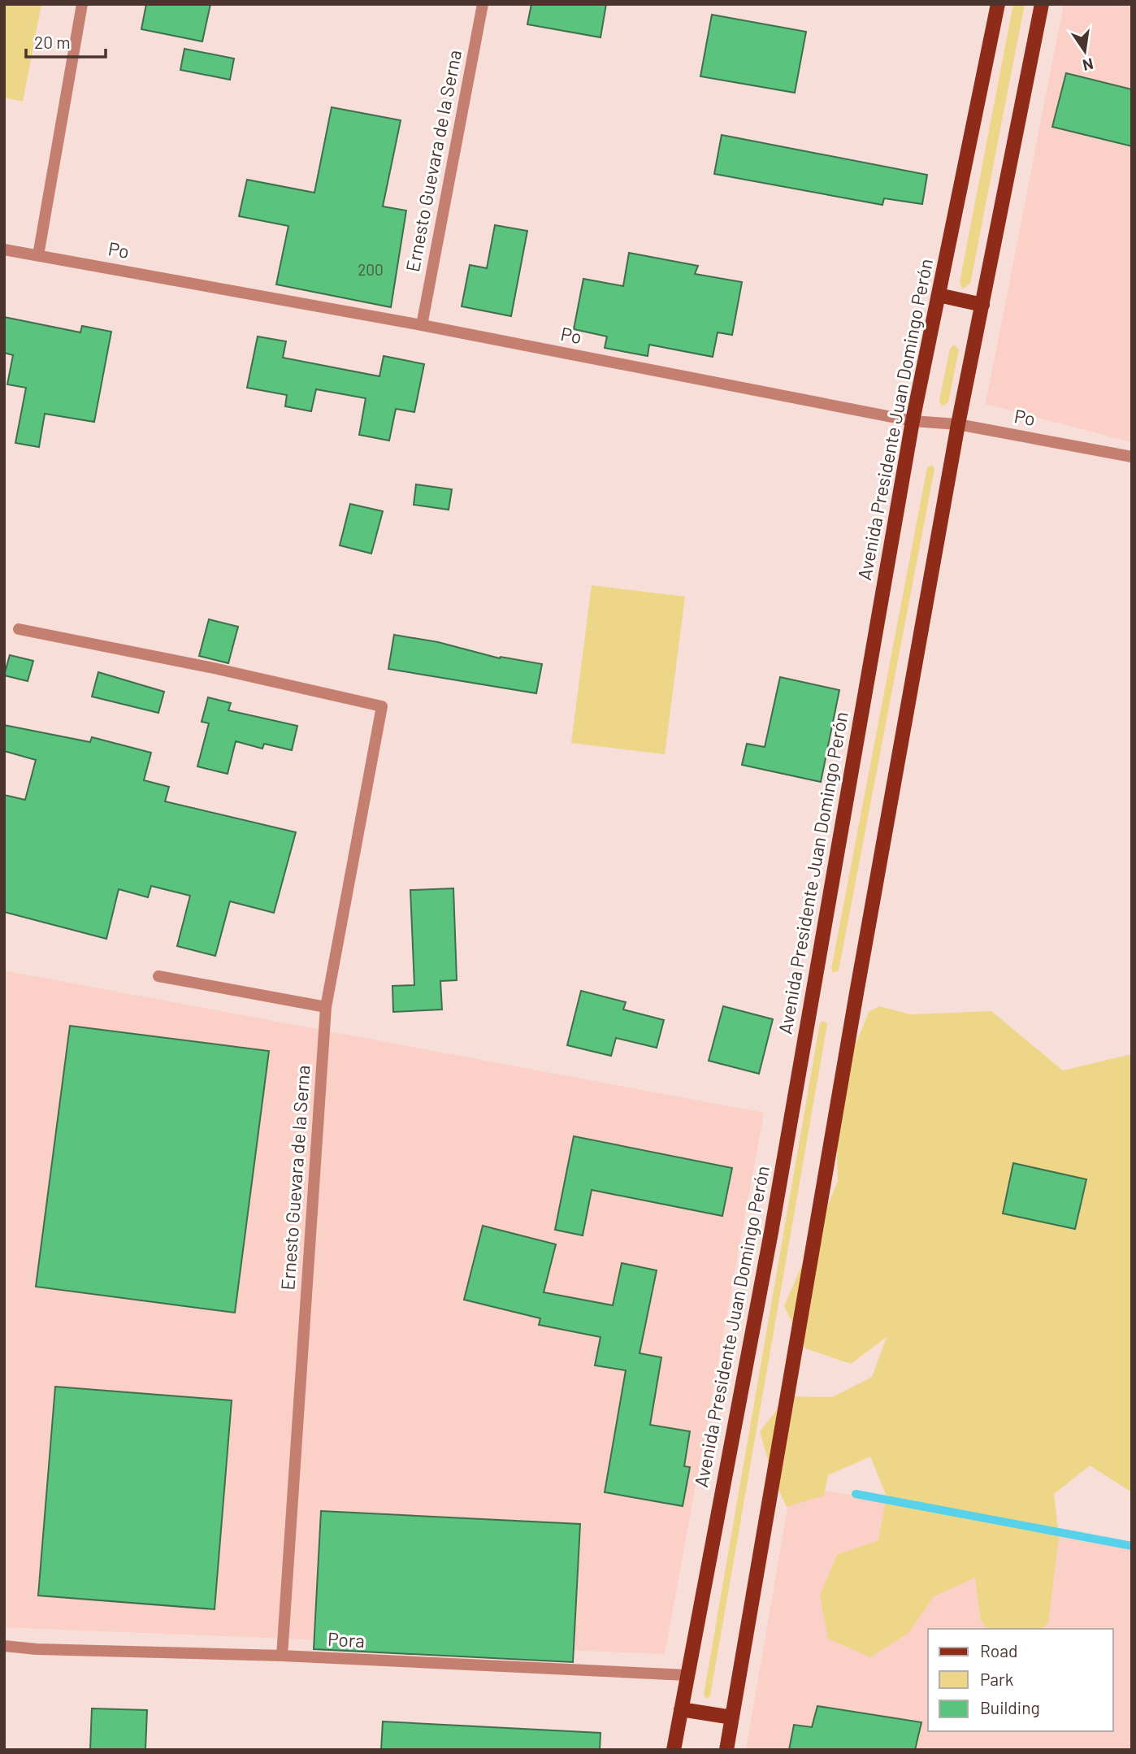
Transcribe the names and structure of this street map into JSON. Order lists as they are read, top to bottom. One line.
{"streets":{"main road":["Avenida Presidente Juan Domingo Perón"],"street":["Ernesto Guevara de la Serna","Po","Pora"]},"crossings":[["Ernesto Guevara de la Serna","Po"],["Ernesto Guevara de la Serna","Pora"],["Po","Avenida Presidente Juan Domingo Perón"],["Avenida Presidente Juan Domingo Perón","Pora"]],"house_numbers":["200"],"legend":["Road","Park","Building"],"scale_bar":"20 m","north":"bottom"}
